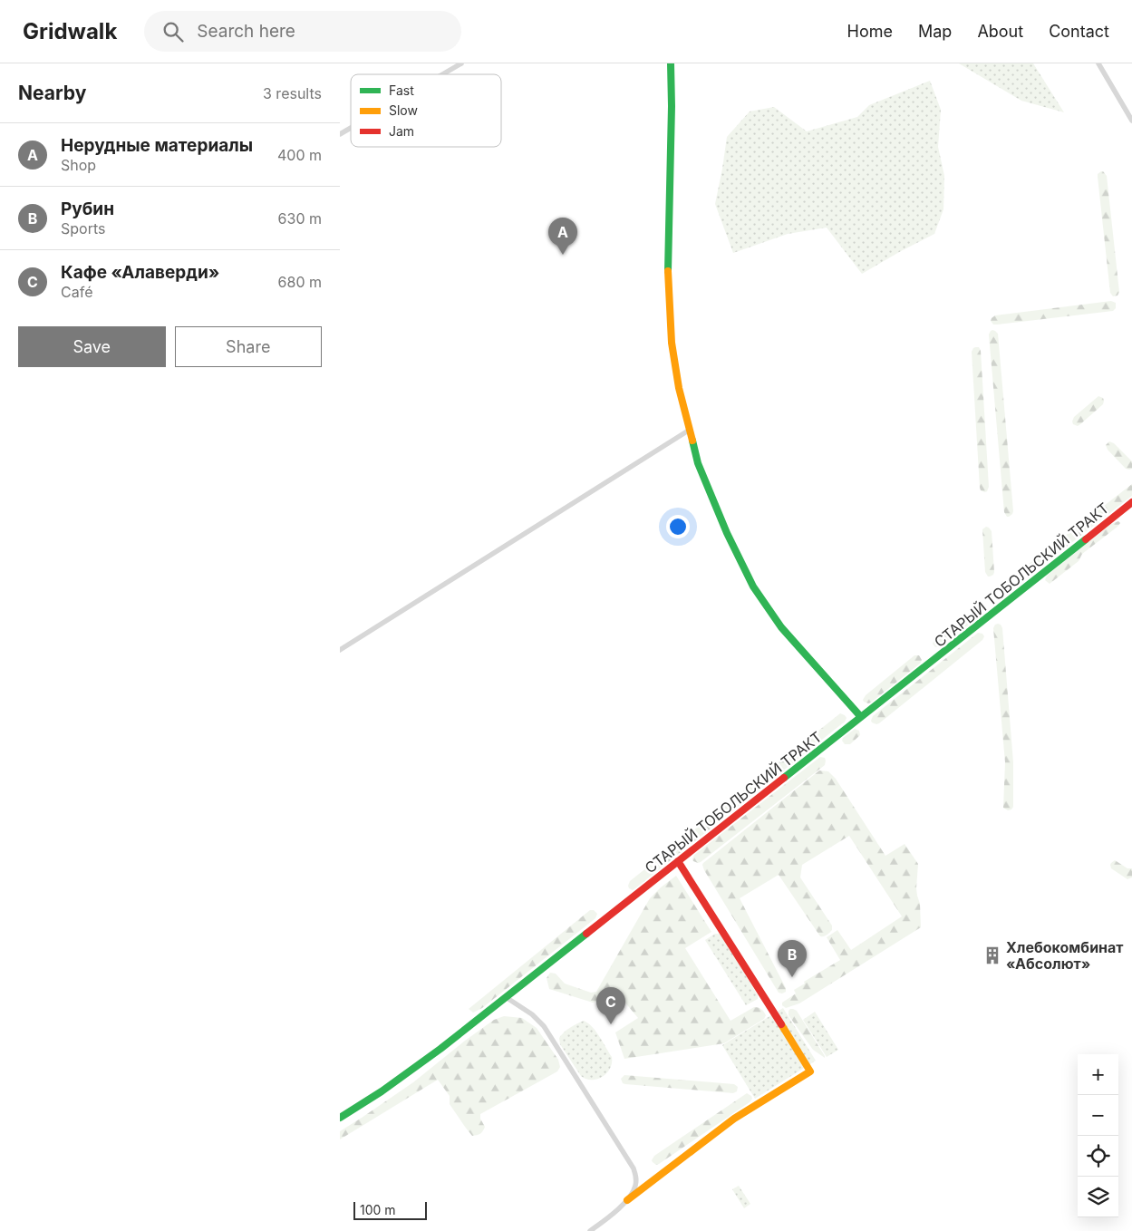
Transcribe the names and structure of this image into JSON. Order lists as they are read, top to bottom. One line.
{"streets":{"street":["СТАРЫЙ ТОБОЛЬСКИЙ ТРАКТ"]},"places":{"building":["Хлебокомбинат «Абсолют»"]},"legend":["Fast","Slow","Jam"],"scale_bar":"100 m","page":{"header":"Gridwalk","search":"Search here","nav":["Home","Map","About","Contact"],"heading":["Nearby","3 results"],"list":[{"mark":"A","name":"Нерудные материалы","note":"Shop","value":"400 m"},{"mark":"B","name":"Рубин","note":"Sports","value":"630 m"},{"mark":"C","name":"Кафе «Алаверди»","note":"Café","value":"680 m"}],"pins":["A","B","C"],"buttons":["Save","Share"],"map_buttons":["+","−"],"scale":"100 m"}}
